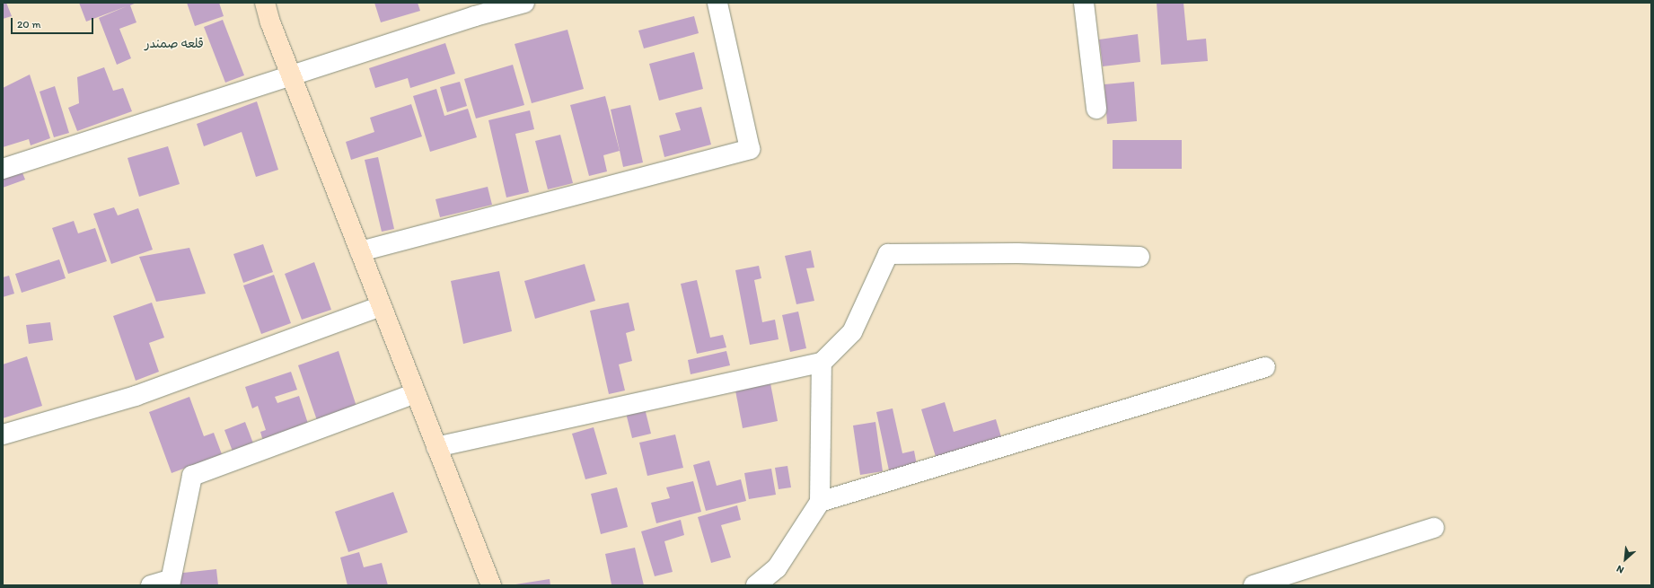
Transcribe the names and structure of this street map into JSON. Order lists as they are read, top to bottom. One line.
{"districts":["قلعه صمندر"],"scale_bar":"20 m","north":"bottom left"}
